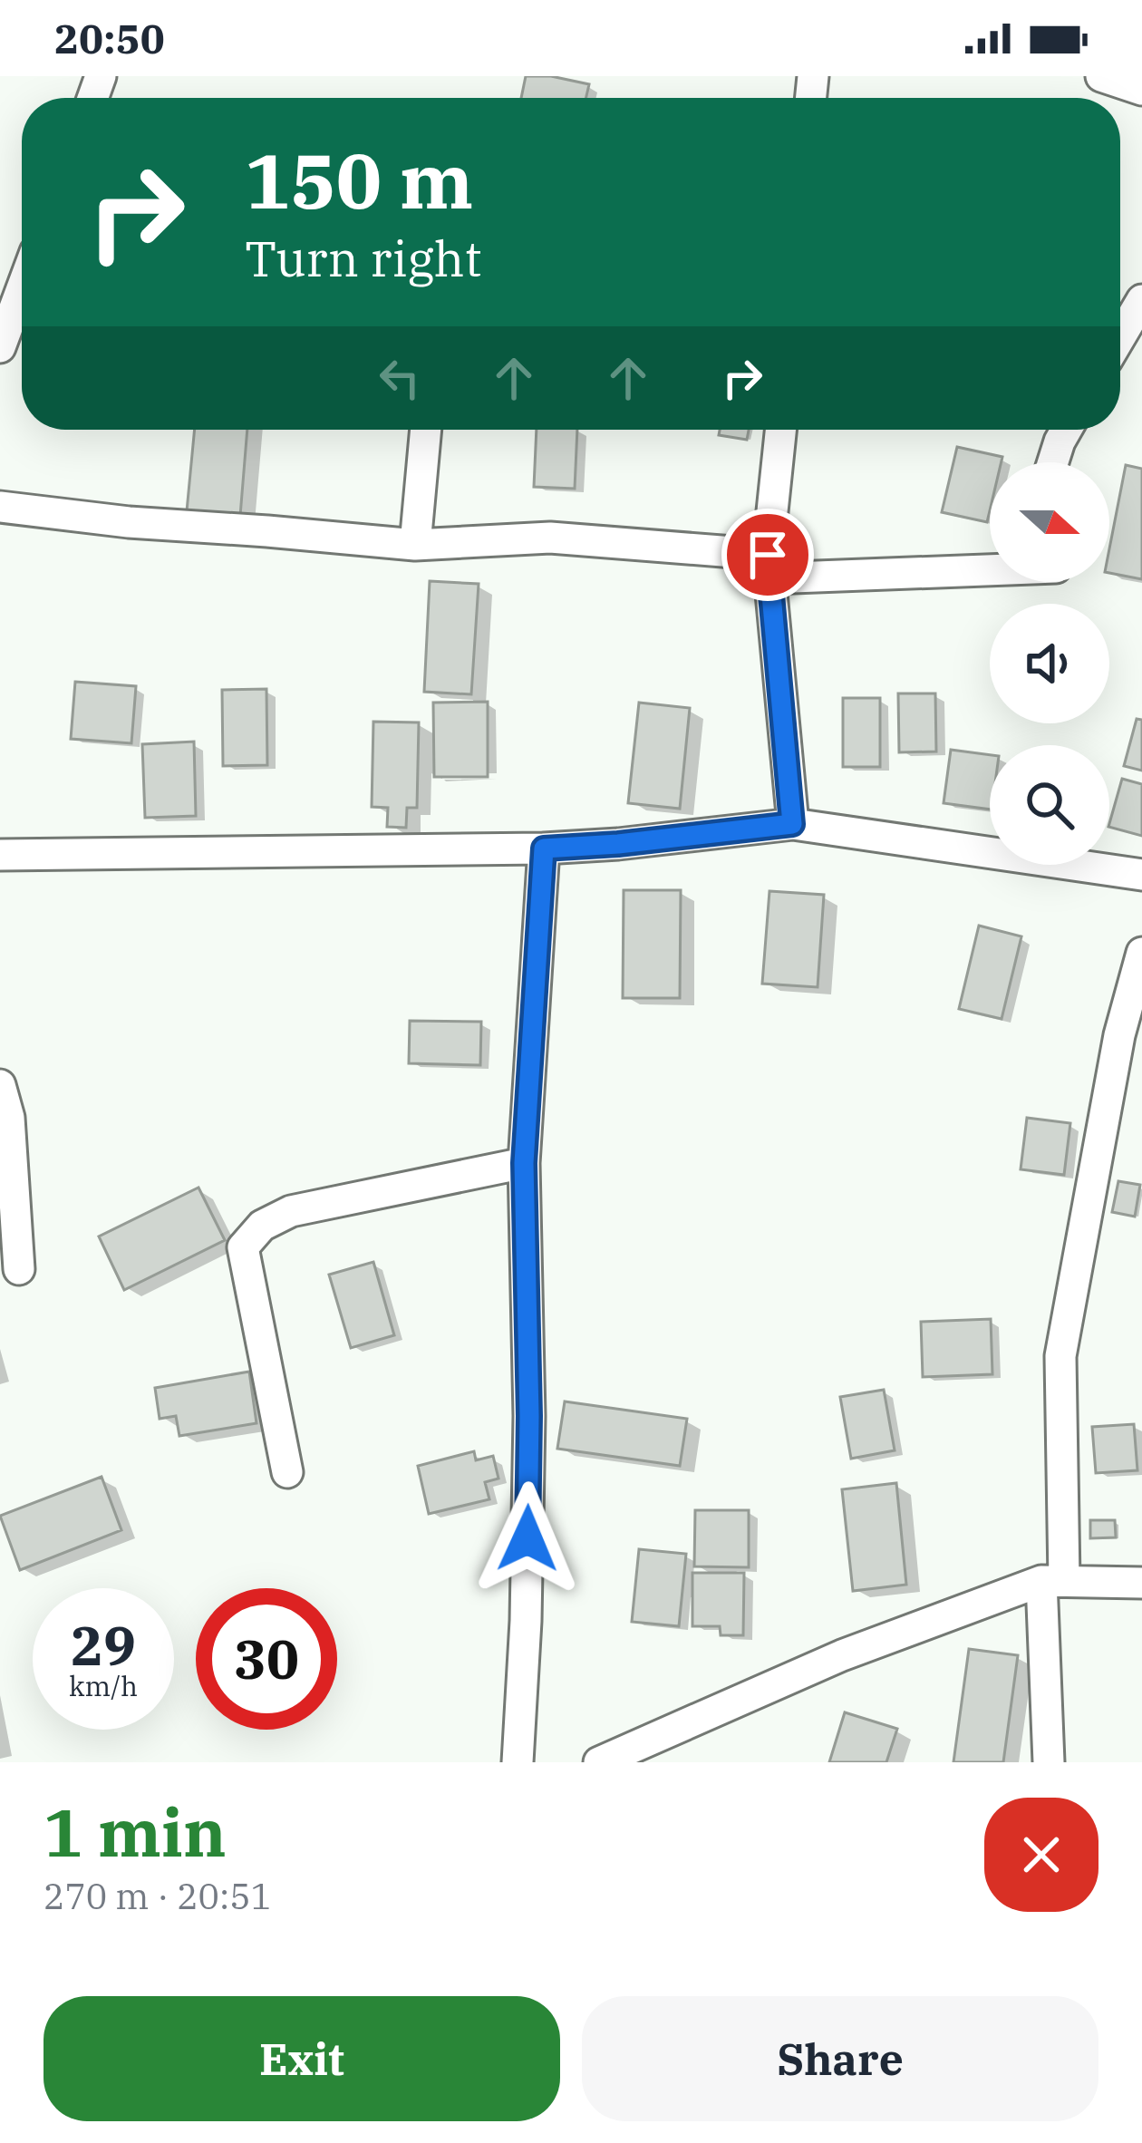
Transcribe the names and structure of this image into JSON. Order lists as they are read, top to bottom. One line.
{"north":"right","page":{"status":"20:50","turn":["150 m","Turn right"],"speed":"29 km/h","limit":"30","heading":["1 min","270 m · 20:51"],"buttons":["Exit","Share"]}}
